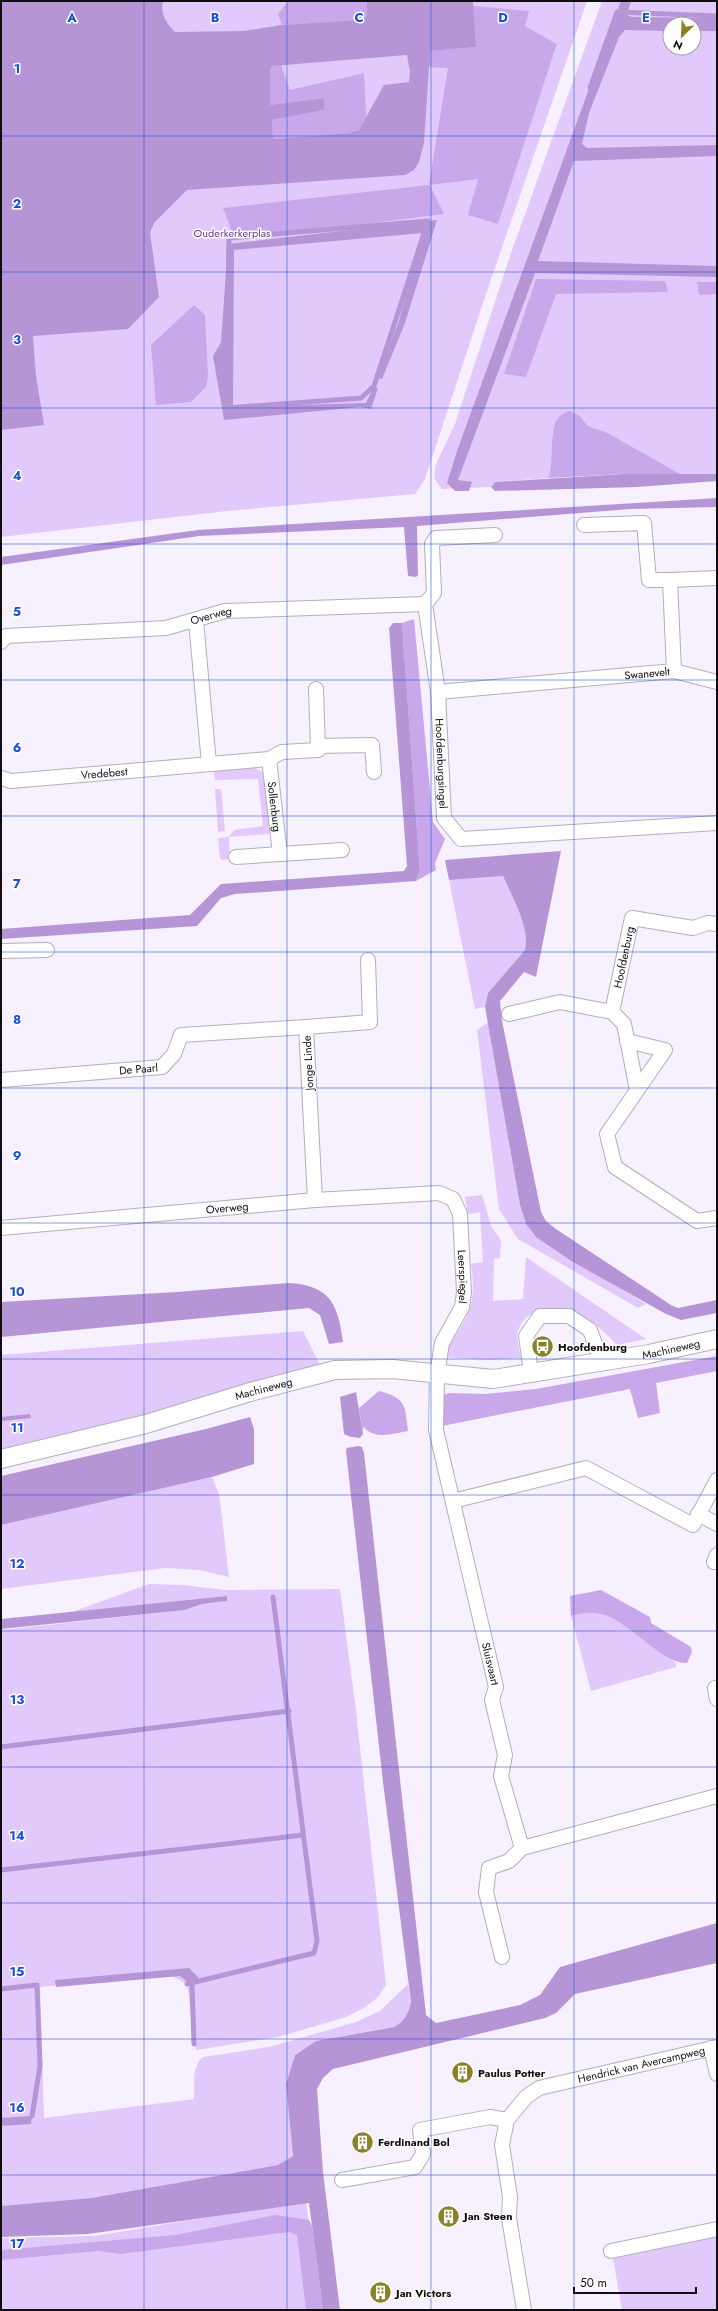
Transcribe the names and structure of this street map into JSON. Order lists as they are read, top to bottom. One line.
{"streets":{"street":["Overweg","Swanevelt","Hoofdenburgsingel","Vredebest","Sollenburg","Hoofdenburg","Jonge Linde","De Paarl","Leerspiegel","Machineweg","Sluisvaart","Hendrick van Avercampweg"]},"crossings":[["Overweg","Hoofdenburgsingel"],["Overweg","Jonge Linde"],["Overweg","Leerspiegel"],["Swanevelt","Hoofdenburgsingel"],["Vredebest","Sollenburg"],["Jonge Linde","De Paarl"],["Leerspiegel","Machineweg"],["Leerspiegel","Sluisvaart"],["Machineweg","Sluisvaart"]],"parks":["Ouderkerkerplas"],"places":{"bus stop":["Hoofdenburg"],"building":["Paulus Potter","Ferdinand Bol","Jan Steen","Jan Victors"]},"scale_bar":"50 m","north":"bottom left","grid":{"columns":["A","B","C","D","E"],"rows":["1","2","3","4","5","6","7","8","9","10","11","12","13","14","15","16","17"]}}
